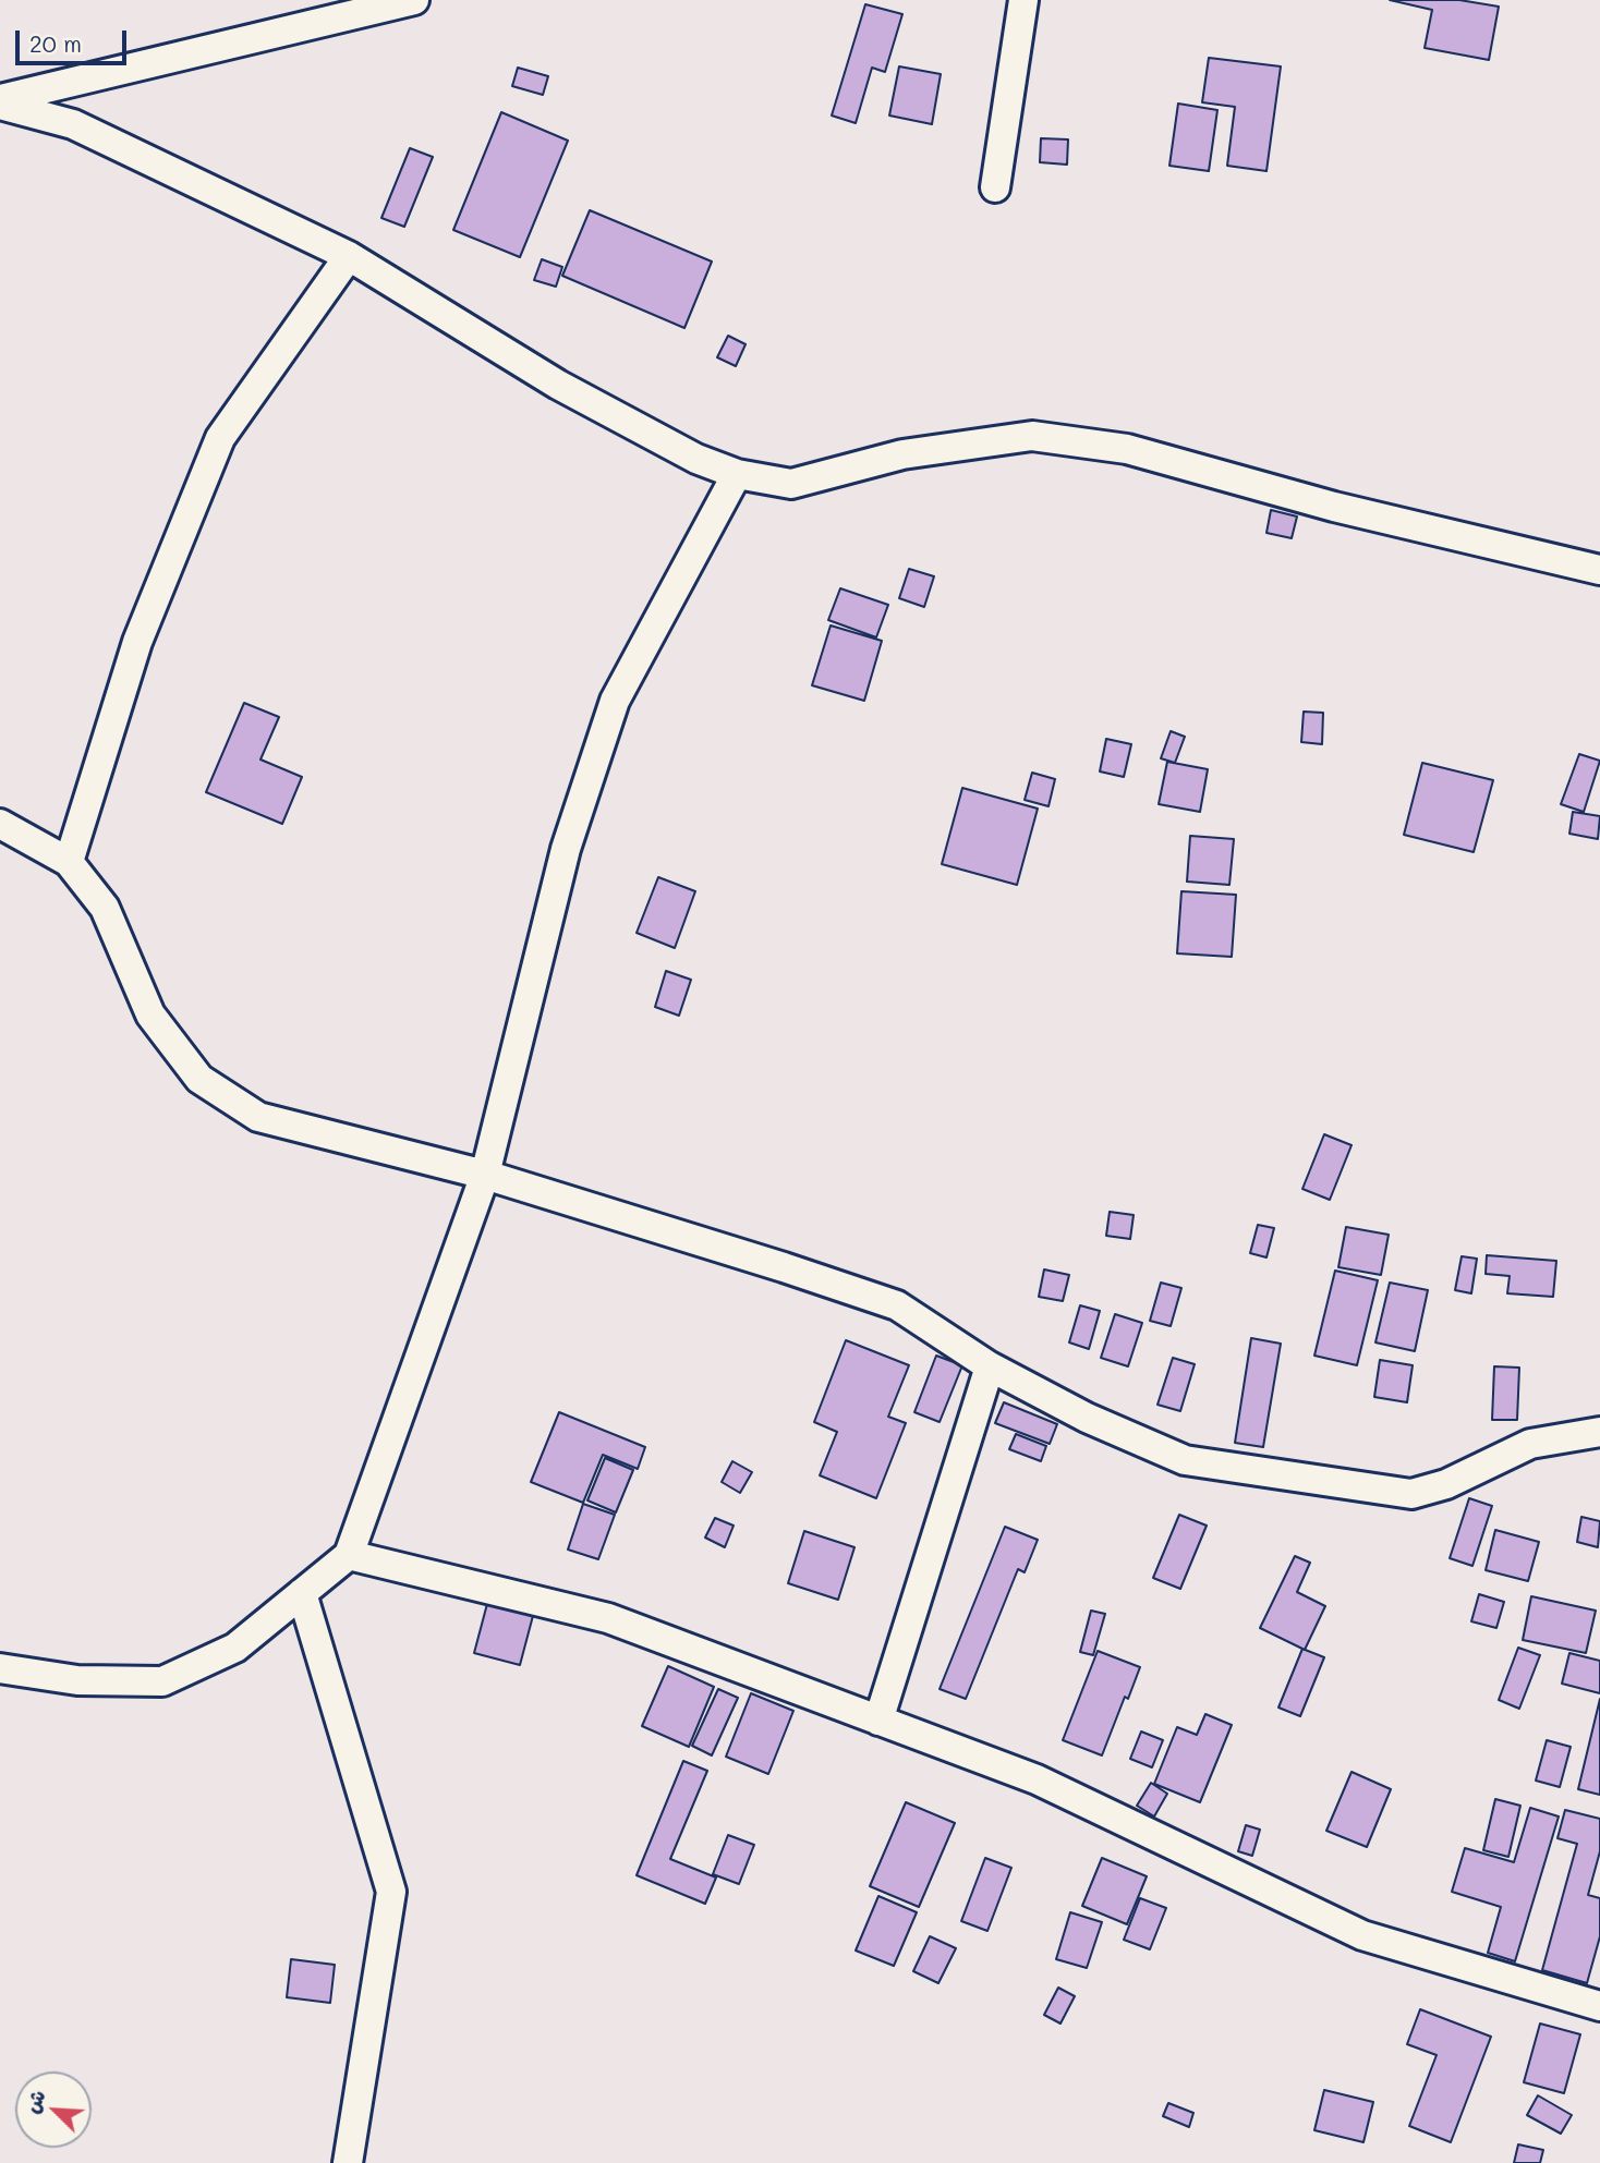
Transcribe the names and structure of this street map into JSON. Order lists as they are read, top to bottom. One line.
{"scale_bar":"20 m","north":"top left"}
